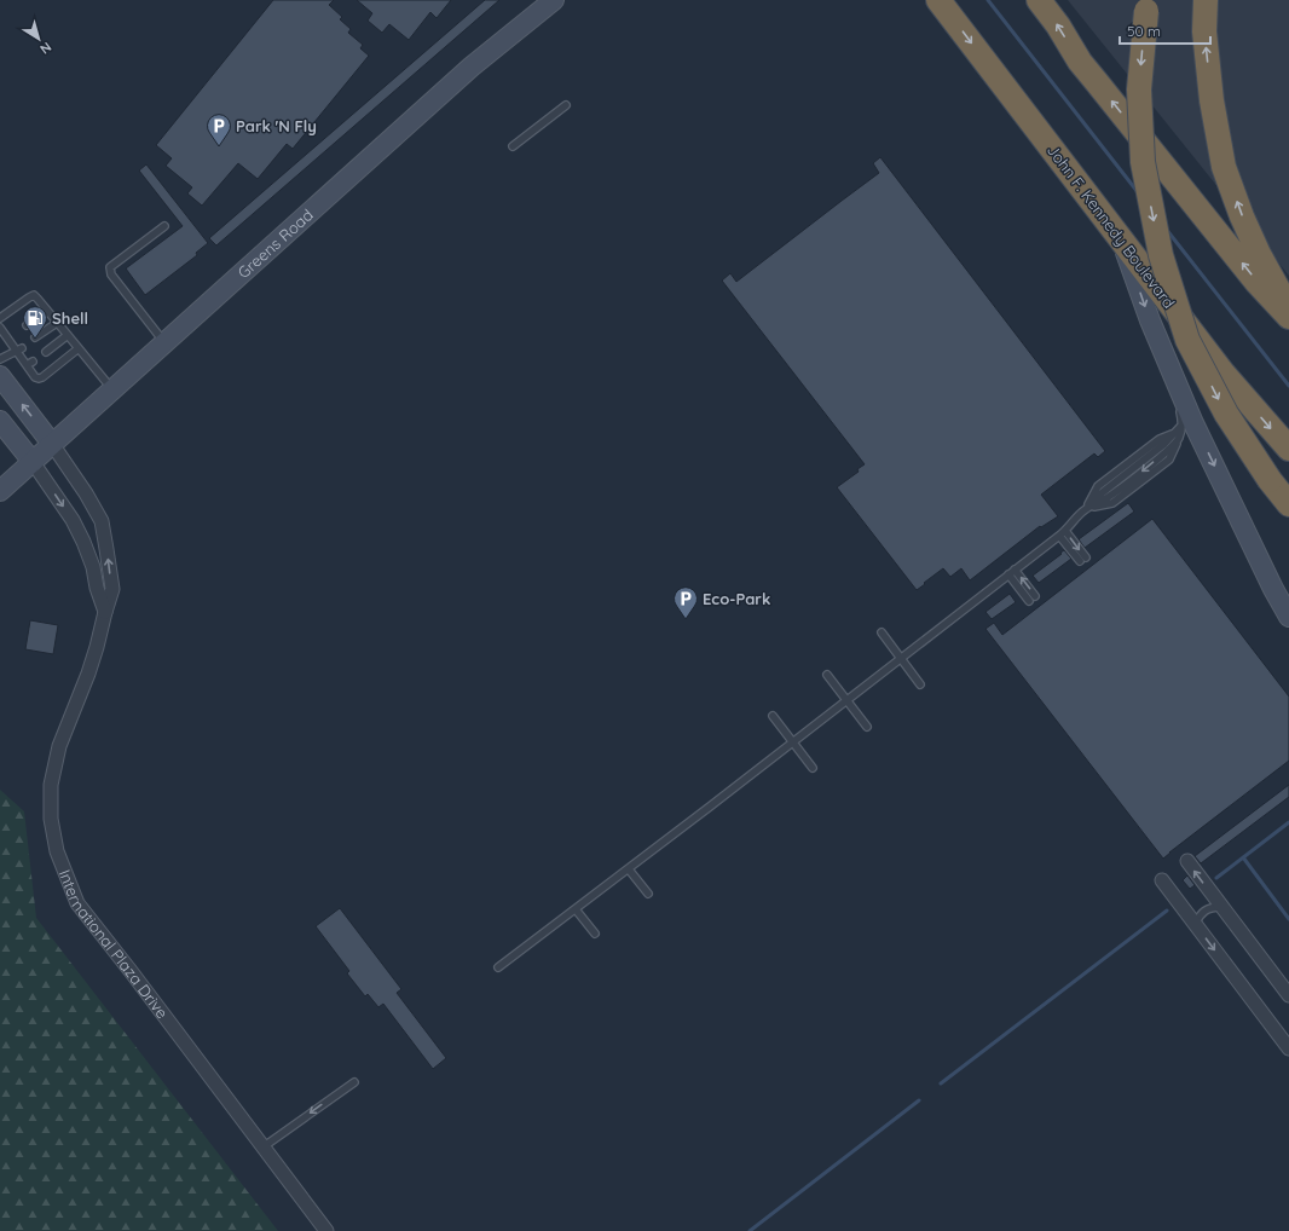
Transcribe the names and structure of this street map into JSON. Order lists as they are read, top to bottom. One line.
{"streets":{"highway":["John F. Kennedy Boulevard"],"main road":["Greens Road","International Plaza Drive"]},"crossings":[["Greens Road","International Plaza Drive"]],"places":{"parking":["Park 'N Fly","Eco-Park"],"fuel station":["Shell"]},"scale_bar":"50 m","north":"bottom right"}
